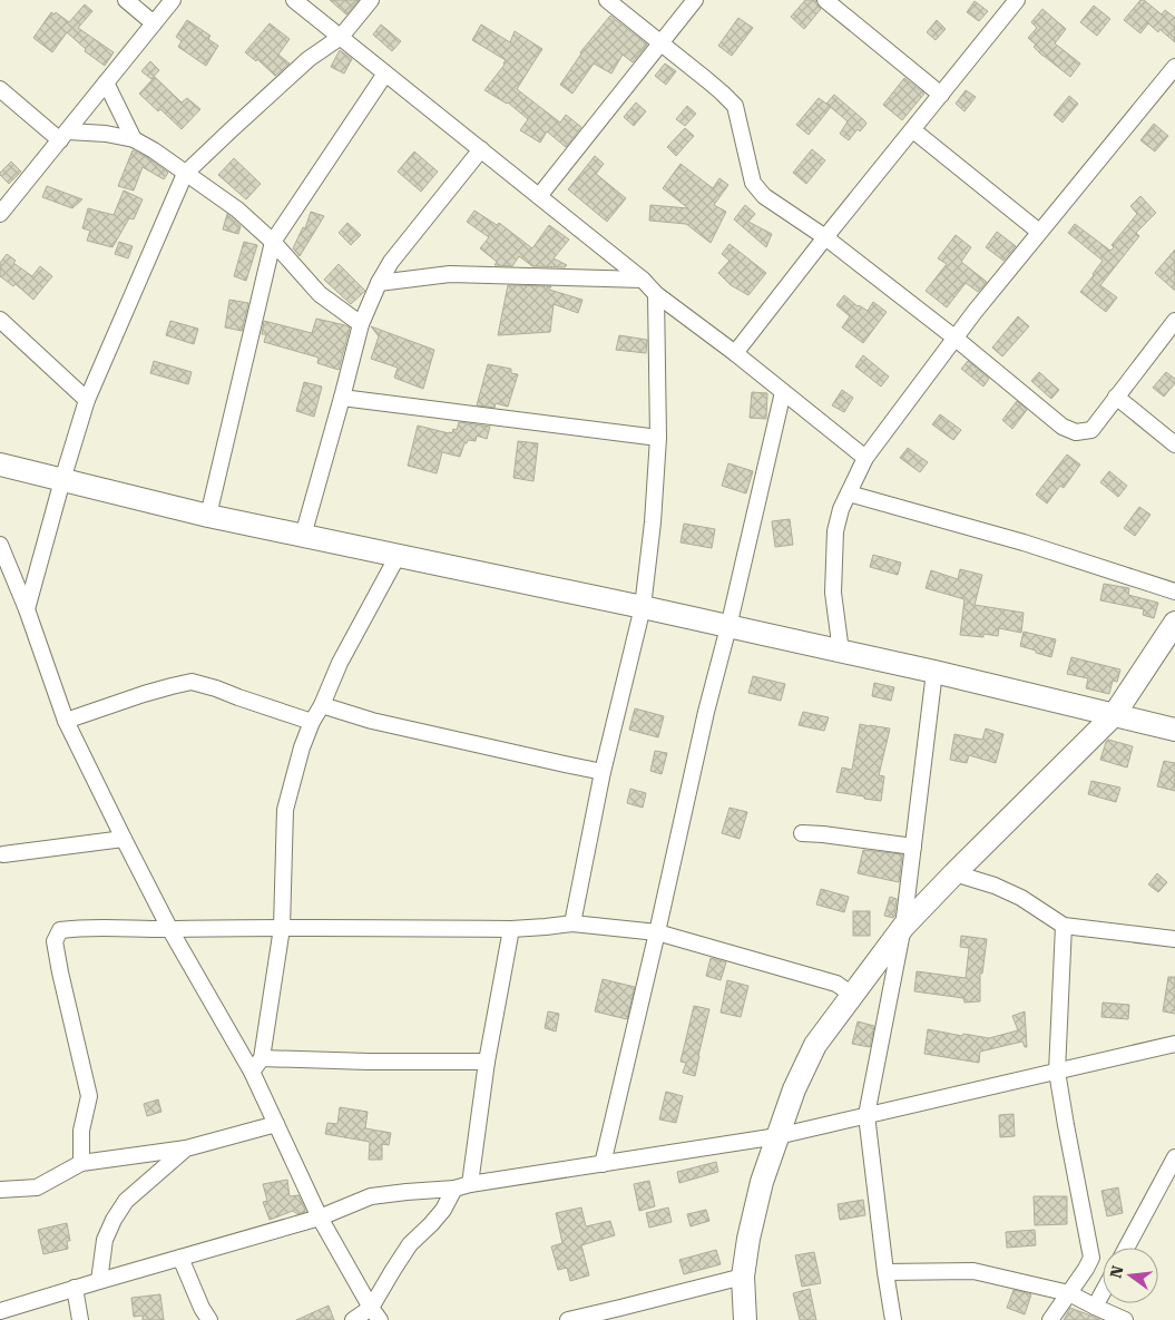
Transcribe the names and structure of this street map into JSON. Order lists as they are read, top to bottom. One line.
{"north":"left"}
